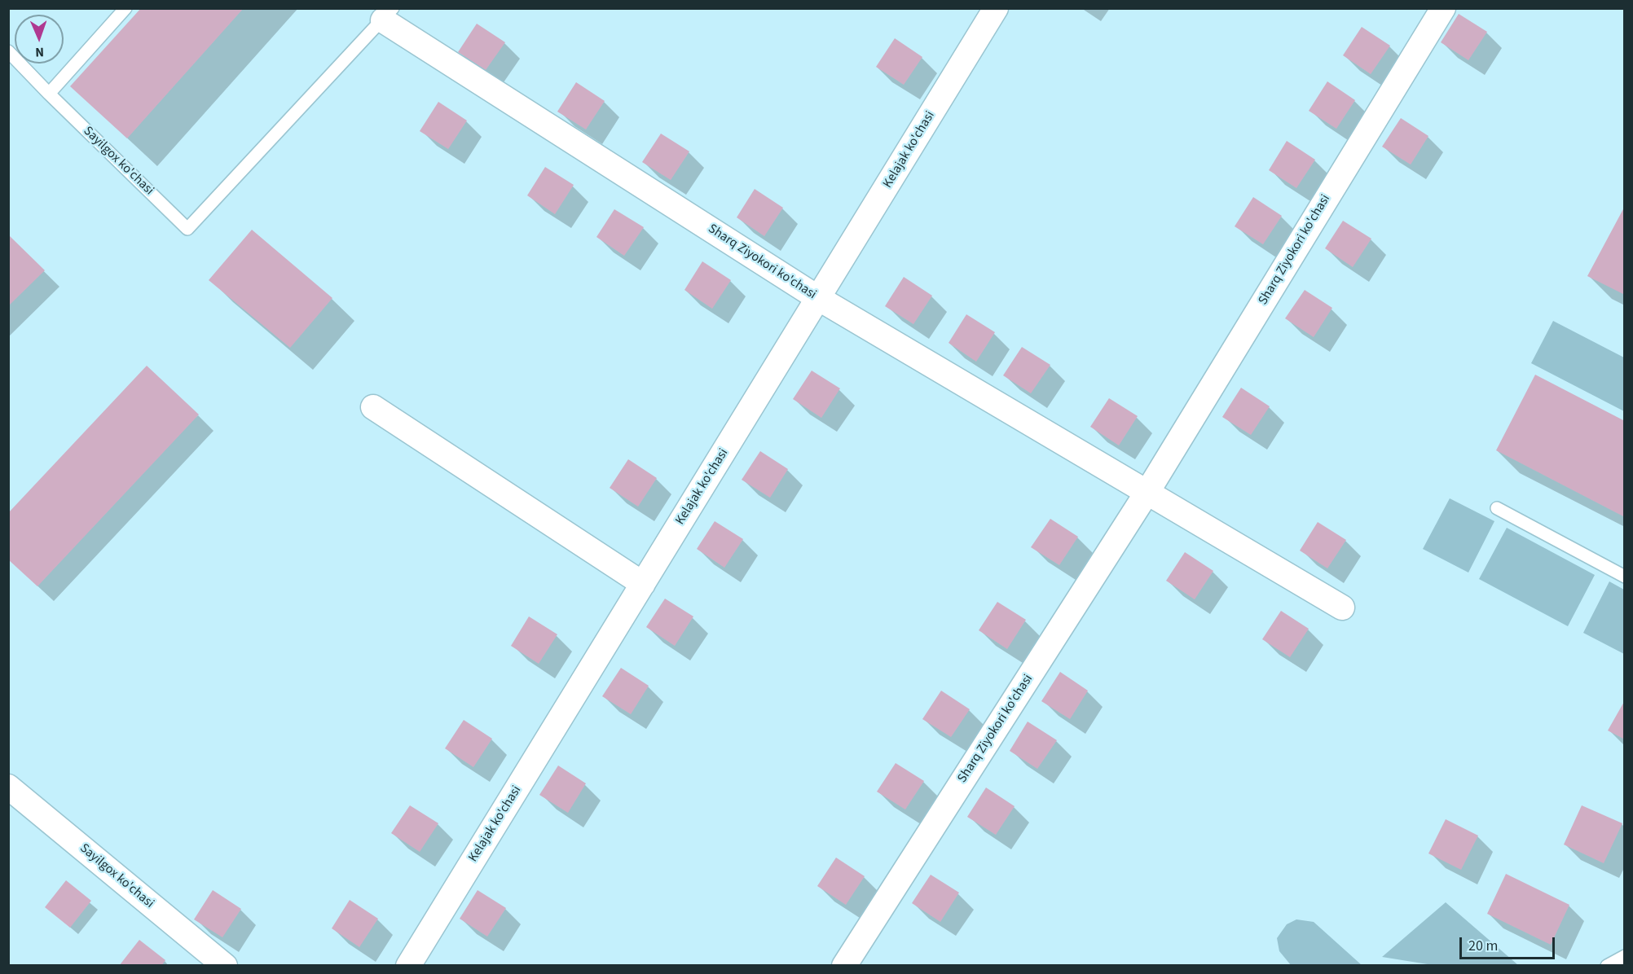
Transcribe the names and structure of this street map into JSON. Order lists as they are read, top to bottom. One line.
{"streets":{"street":["Kelajak ko'chasi","Sayilgox ko'chasi","Sharq Ziyokori ko'chasi"]},"crossings":[["Kelajak ko'chasi","Sharq Ziyokori ko'chasi"],["Sayilgox ko'chasi","Sharq Ziyokori ko'chasi"]],"scale_bar":"20 m","north":"bottom"}
